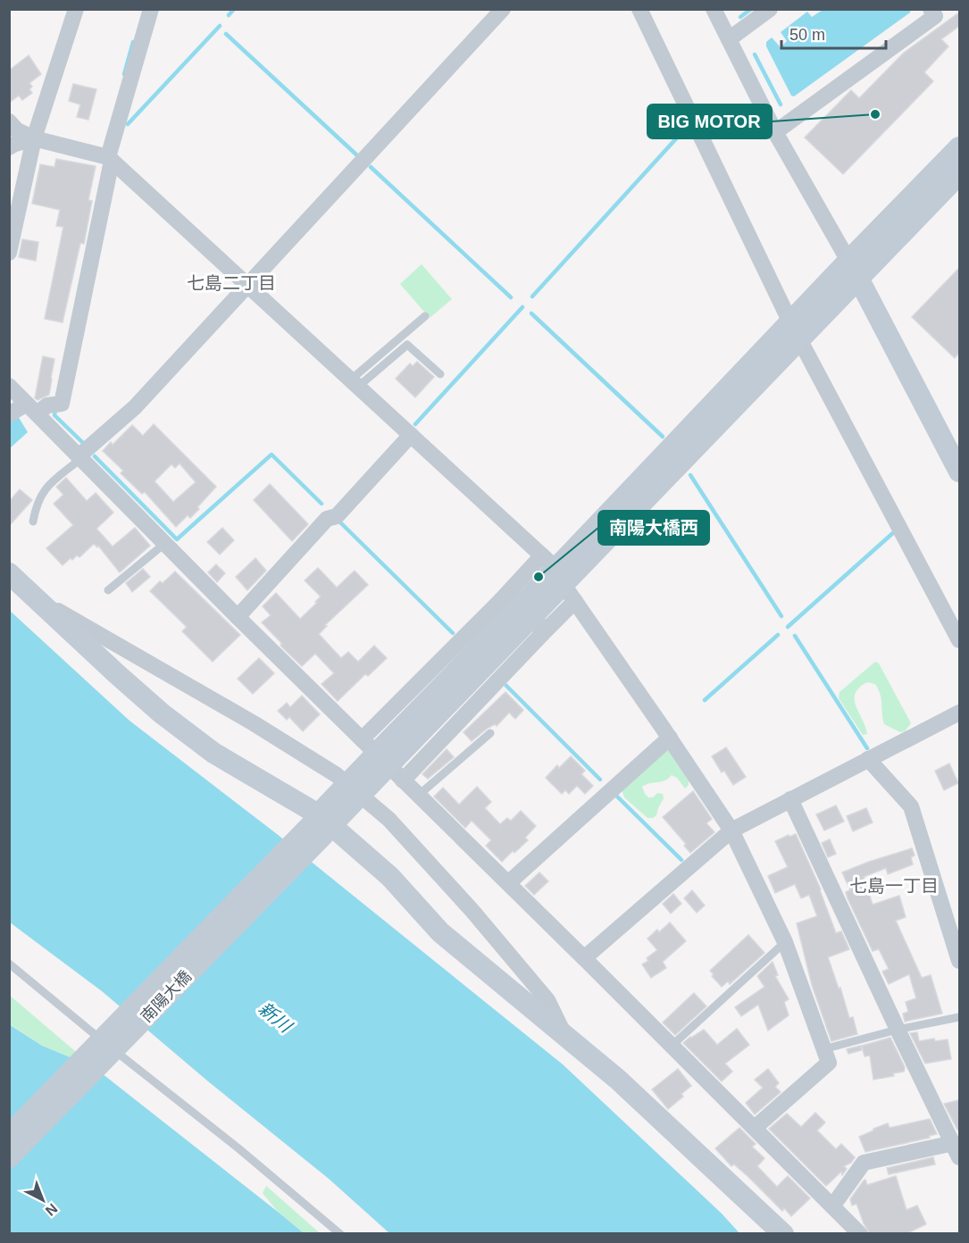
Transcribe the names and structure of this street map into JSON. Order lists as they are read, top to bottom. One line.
{"streets":{"street":["南陽大橋"]},"districts":["七島二丁目","七島一丁目"],"water":["新川"],"places":["BIG MOTOR","南陽大橋西"],"scale_bar":"50 m","north":"bottom right"}
